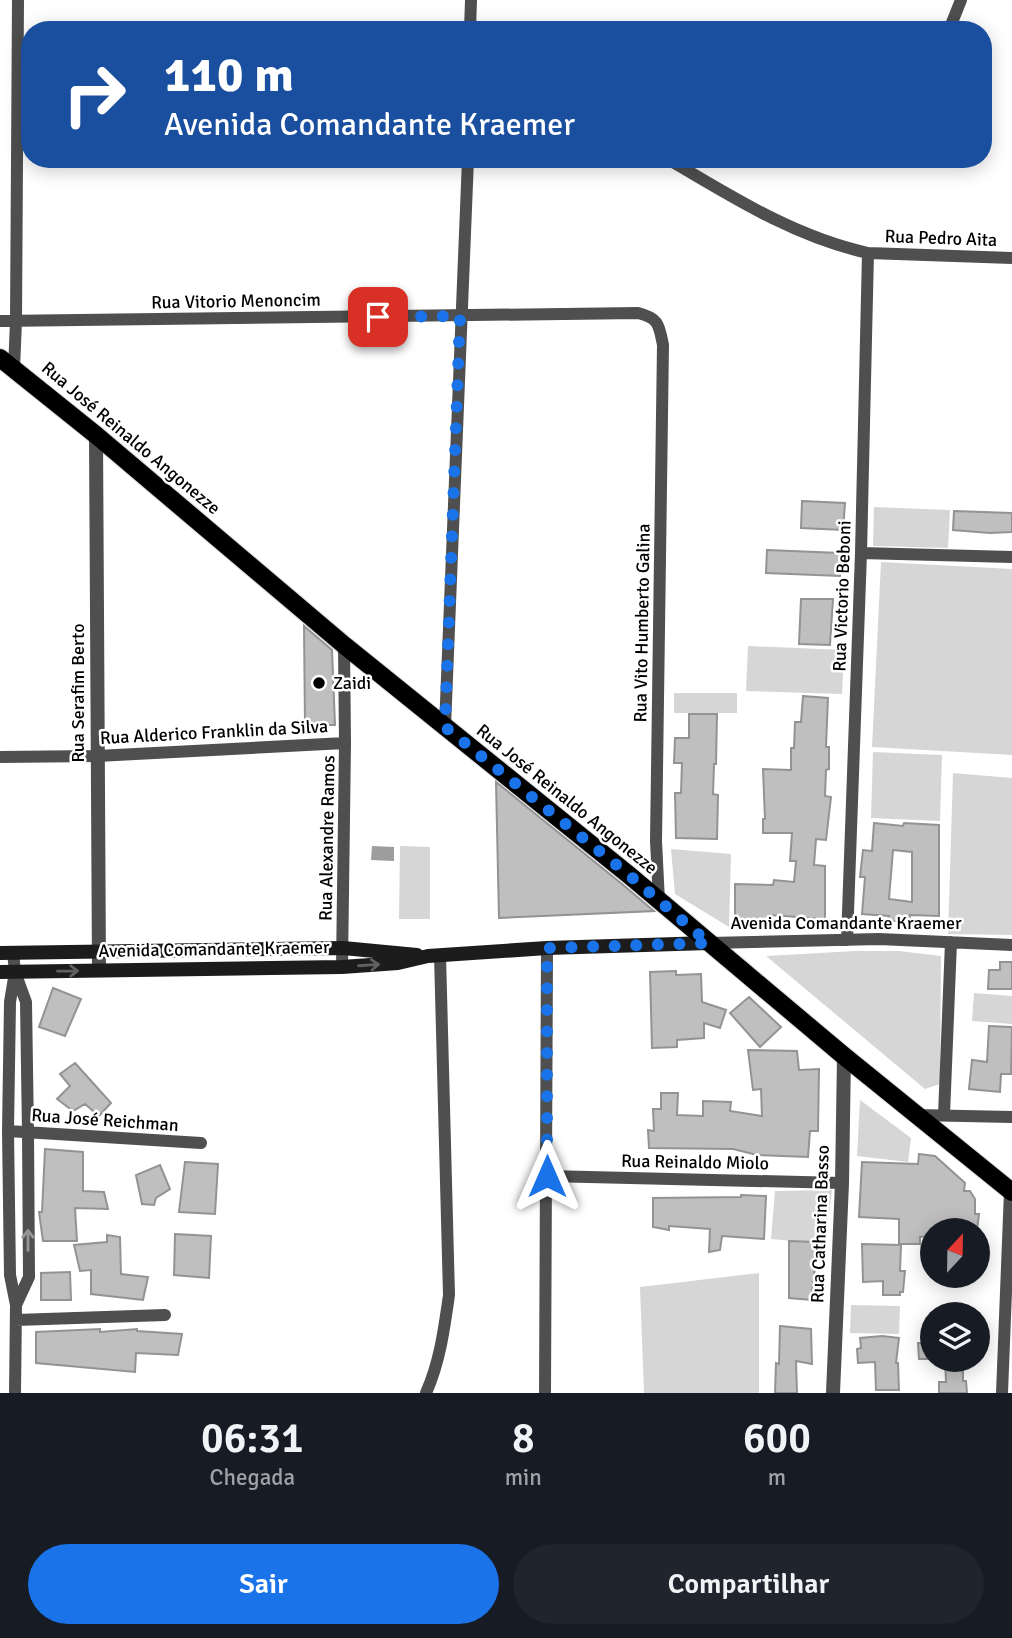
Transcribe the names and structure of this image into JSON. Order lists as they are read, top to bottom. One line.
{"streets":{"main road":["Rua José Reinaldo Angonezze","Avenida Comandante Kraemer"],"street":["Rua Pedro Aita","Rua Vitorio Menoncim","Rua Victorio Beboni","Rua Vito Humberto Galina","Rua Serafim Berto","Rua Alderico Franklin da Silva","Rua Alexandre Ramos","Rua José Reichman","Rua Reinaldo Miolo","Rua Catharina Basso"]},"crossings":[["Rua Pedro Aita","Rua Victorio Beboni"],["Rua Vitorio Menoncim","Rua Vito Humberto Galina"],["Rua José Reinaldo Angonezze","Rua Vito Humberto Galina"],["Rua José Reinaldo Angonezze","Rua Serafim Berto"],["Rua José Reinaldo Angonezze","Rua Alexandre Ramos"],["Rua José Reinaldo Angonezze","Avenida Comandante Kraemer"],["Rua José Reinaldo Angonezze","Rua Catharina Basso"],["Rua Victorio Beboni","Avenida Comandante Kraemer"],["Rua Serafim Berto","Rua Alderico Franklin da Silva"],["Rua Serafim Berto","Avenida Comandante Kraemer"],["Rua Alderico Franklin da Silva","Rua Alexandre Ramos"],["Rua Alexandre Ramos","Avenida Comandante Kraemer"],["Rua Reinaldo Miolo","Rua Catharina Basso"]],"places":["Zaidi"],"north":"top","page":{"turn":["110 m","Avenida Comandante Kraemer"],"eta":["06:31","Chegada","8","min","600","m"],"buttons":["Sair","Compartilhar"]}}
